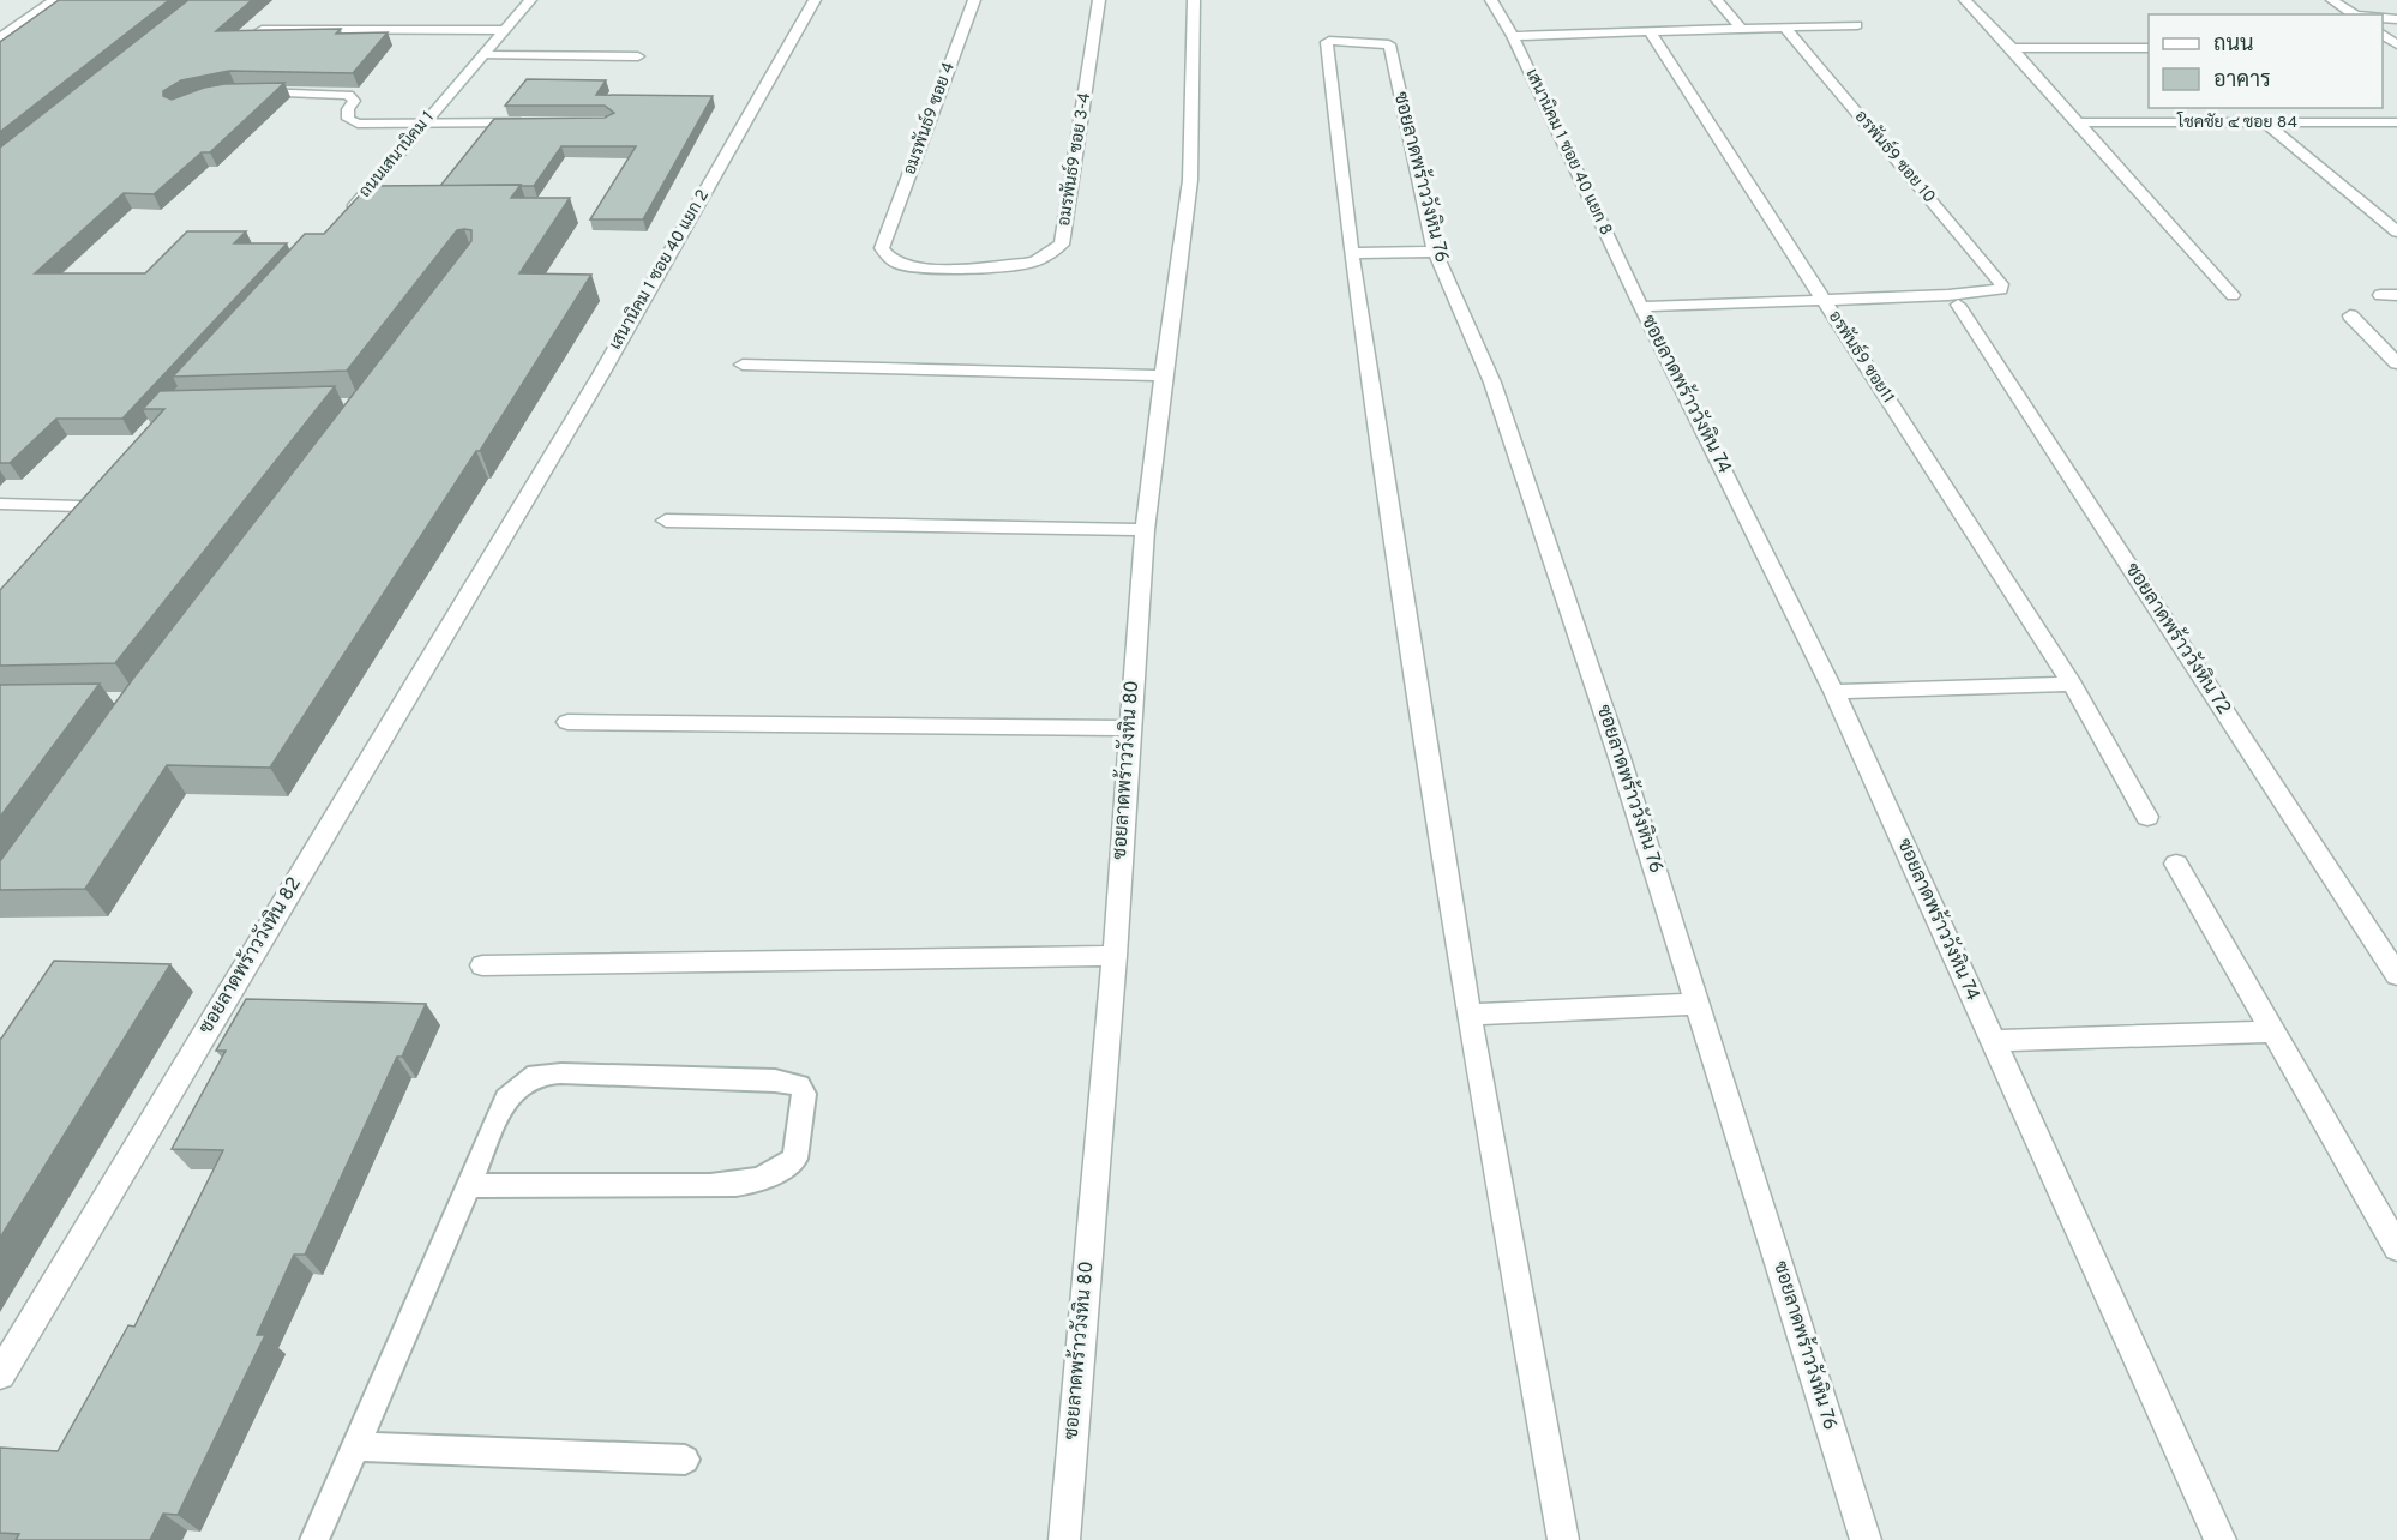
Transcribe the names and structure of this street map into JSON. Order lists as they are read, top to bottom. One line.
{"streets":{"street":["อมรพันธ์9 ซอย 4","โชคชัย ๔ ซอย 84","เสนานิคม 1 ซอย 40 แยก 8","ถนนเสนานิคม 1","อรพันธ์9 ซอย 10","อมรพันธ์9 ซอย 3-4","ซอยลาดพร้าววังหิน 76","เสนานิคม 1 ซอย 40 แยก 2","อรพันธ์9 ซอย11","ซอยลาดพร้าววังหิน 74","ซอยลาดพร้าววังหิน 72","ซอยลาดพร้าววังหิน 80","ซอยลาดพร้าววังหิน 82"]},"crossings":[["อมรพันธ์9 ซอย 4","อมรพันธ์9 ซอย 3-4"],["เสนานิคม 1 ซอย 40 แยก 8","ซอยลาดพร้าววังหิน 74"],["อรพันธ์9 ซอย 10","อรพันธ์9 ซอย11"],["เสนานิคม 1 ซอย 40 แยก 2","ซอยลาดพร้าววังหิน 82"]],"legend":["ถนน","อาคาร"]}
